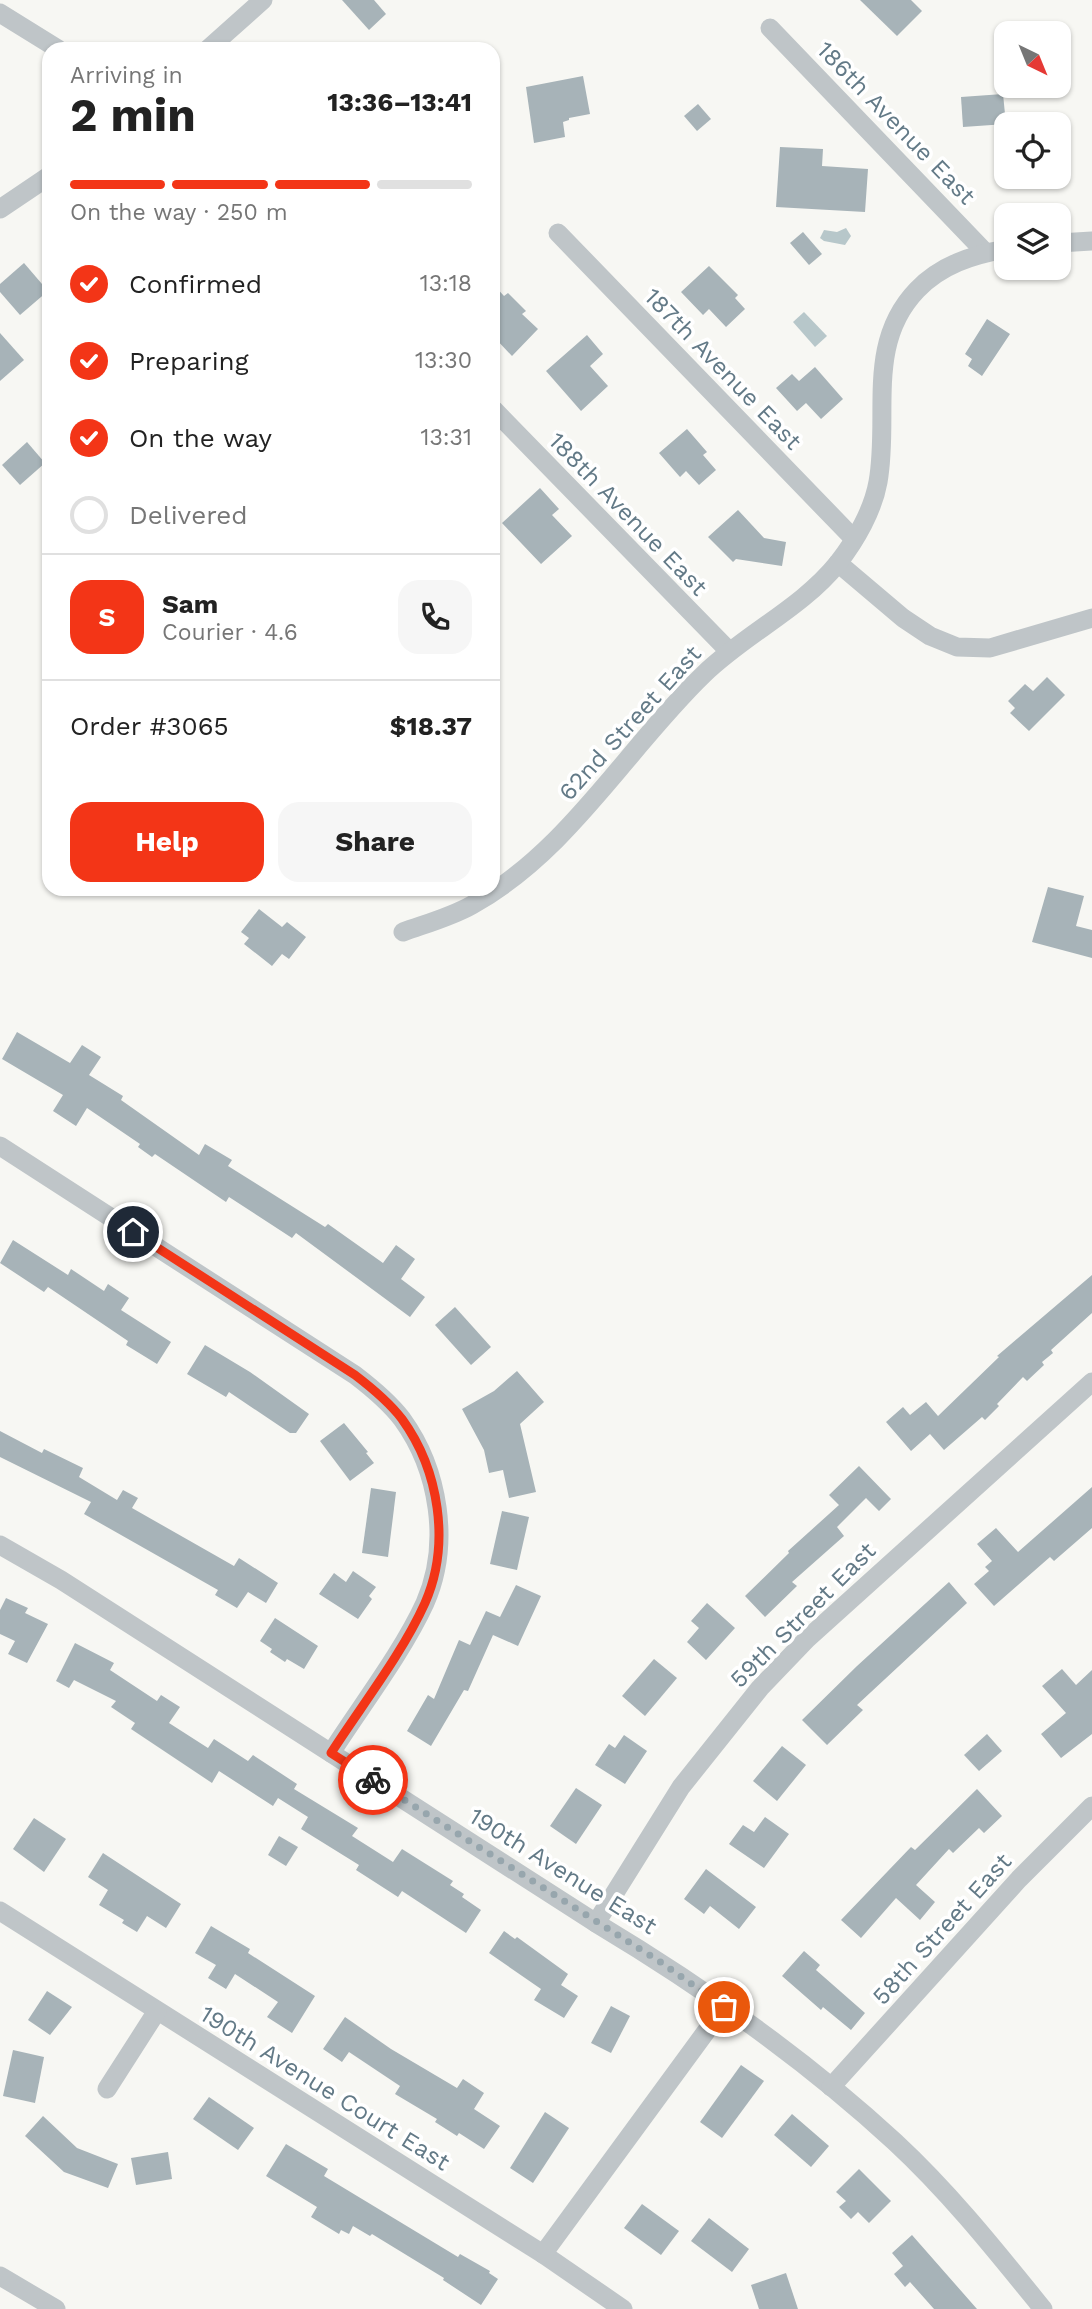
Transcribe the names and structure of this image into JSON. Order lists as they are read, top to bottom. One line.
{"streets":{"street":["186th Avenue East","187th Avenue East","188th Avenue East","62nd Street East","59th Street East","190th Avenue East","58th Street East","190th Avenue Court East"]},"crossings":[["186th Avenue East","62nd Street East"],["187th Avenue East","62nd Street East"],["188th Avenue East","62nd Street East"],["59th Street East","190th Avenue East"],["190th Avenue East","58th Street East"]],"north":"bottom right","page":{"heading":["2 min","Arriving in","13:36–13:41"],"panel":["Sam","Courier · 4.6","Order #3065","$18.37"],"bar":"On the way · 250 m","list":[["Confirmed","13:18"],["Preparing","13:30"],["On the way","13:31"],"Delivered"],"round":"S","buttons":["Help","Share"]}}
